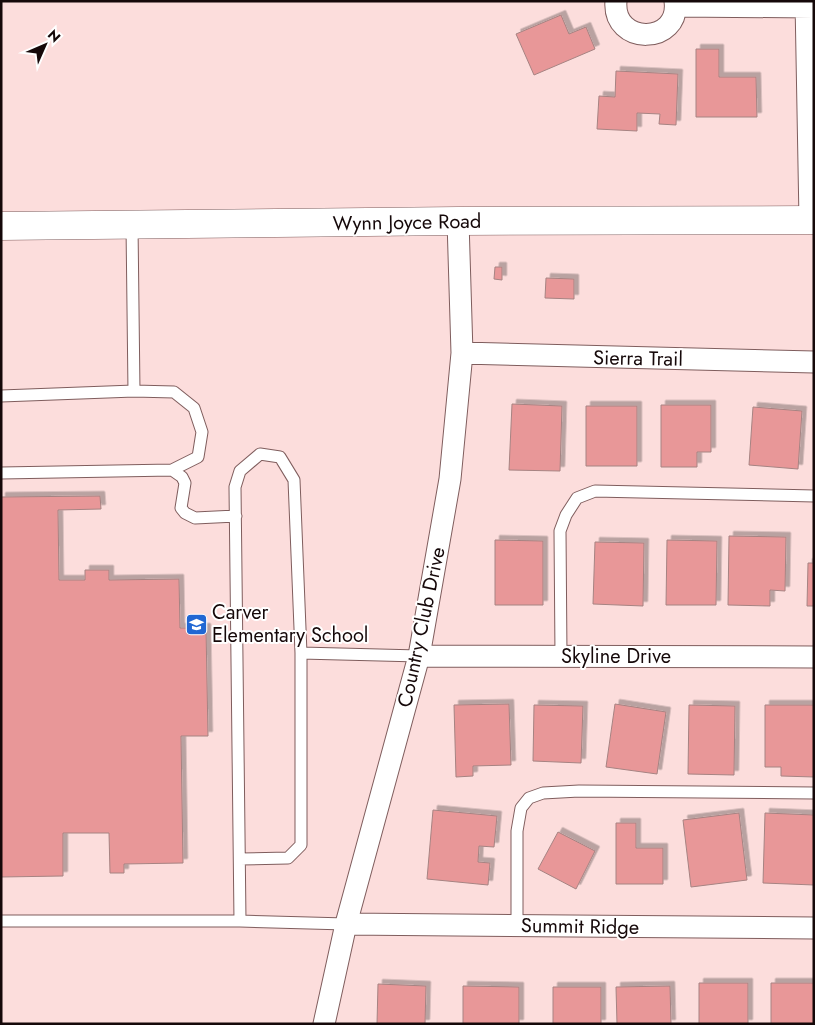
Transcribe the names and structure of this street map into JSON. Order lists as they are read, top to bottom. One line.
{"streets":{"street":["Wynn Joyce Road","Sierra Trail","Country Club Drive","Skyline Drive","Summit Ridge"]},"crossings":[["Wynn Joyce Road","Country Club Drive"],["Sierra Trail","Country Club Drive"],["Country Club Drive","Skyline Drive"],["Country Club Drive","Summit Ridge"]],"places":{"school or university":["Carver Elementary School"]},"north":"top right"}
